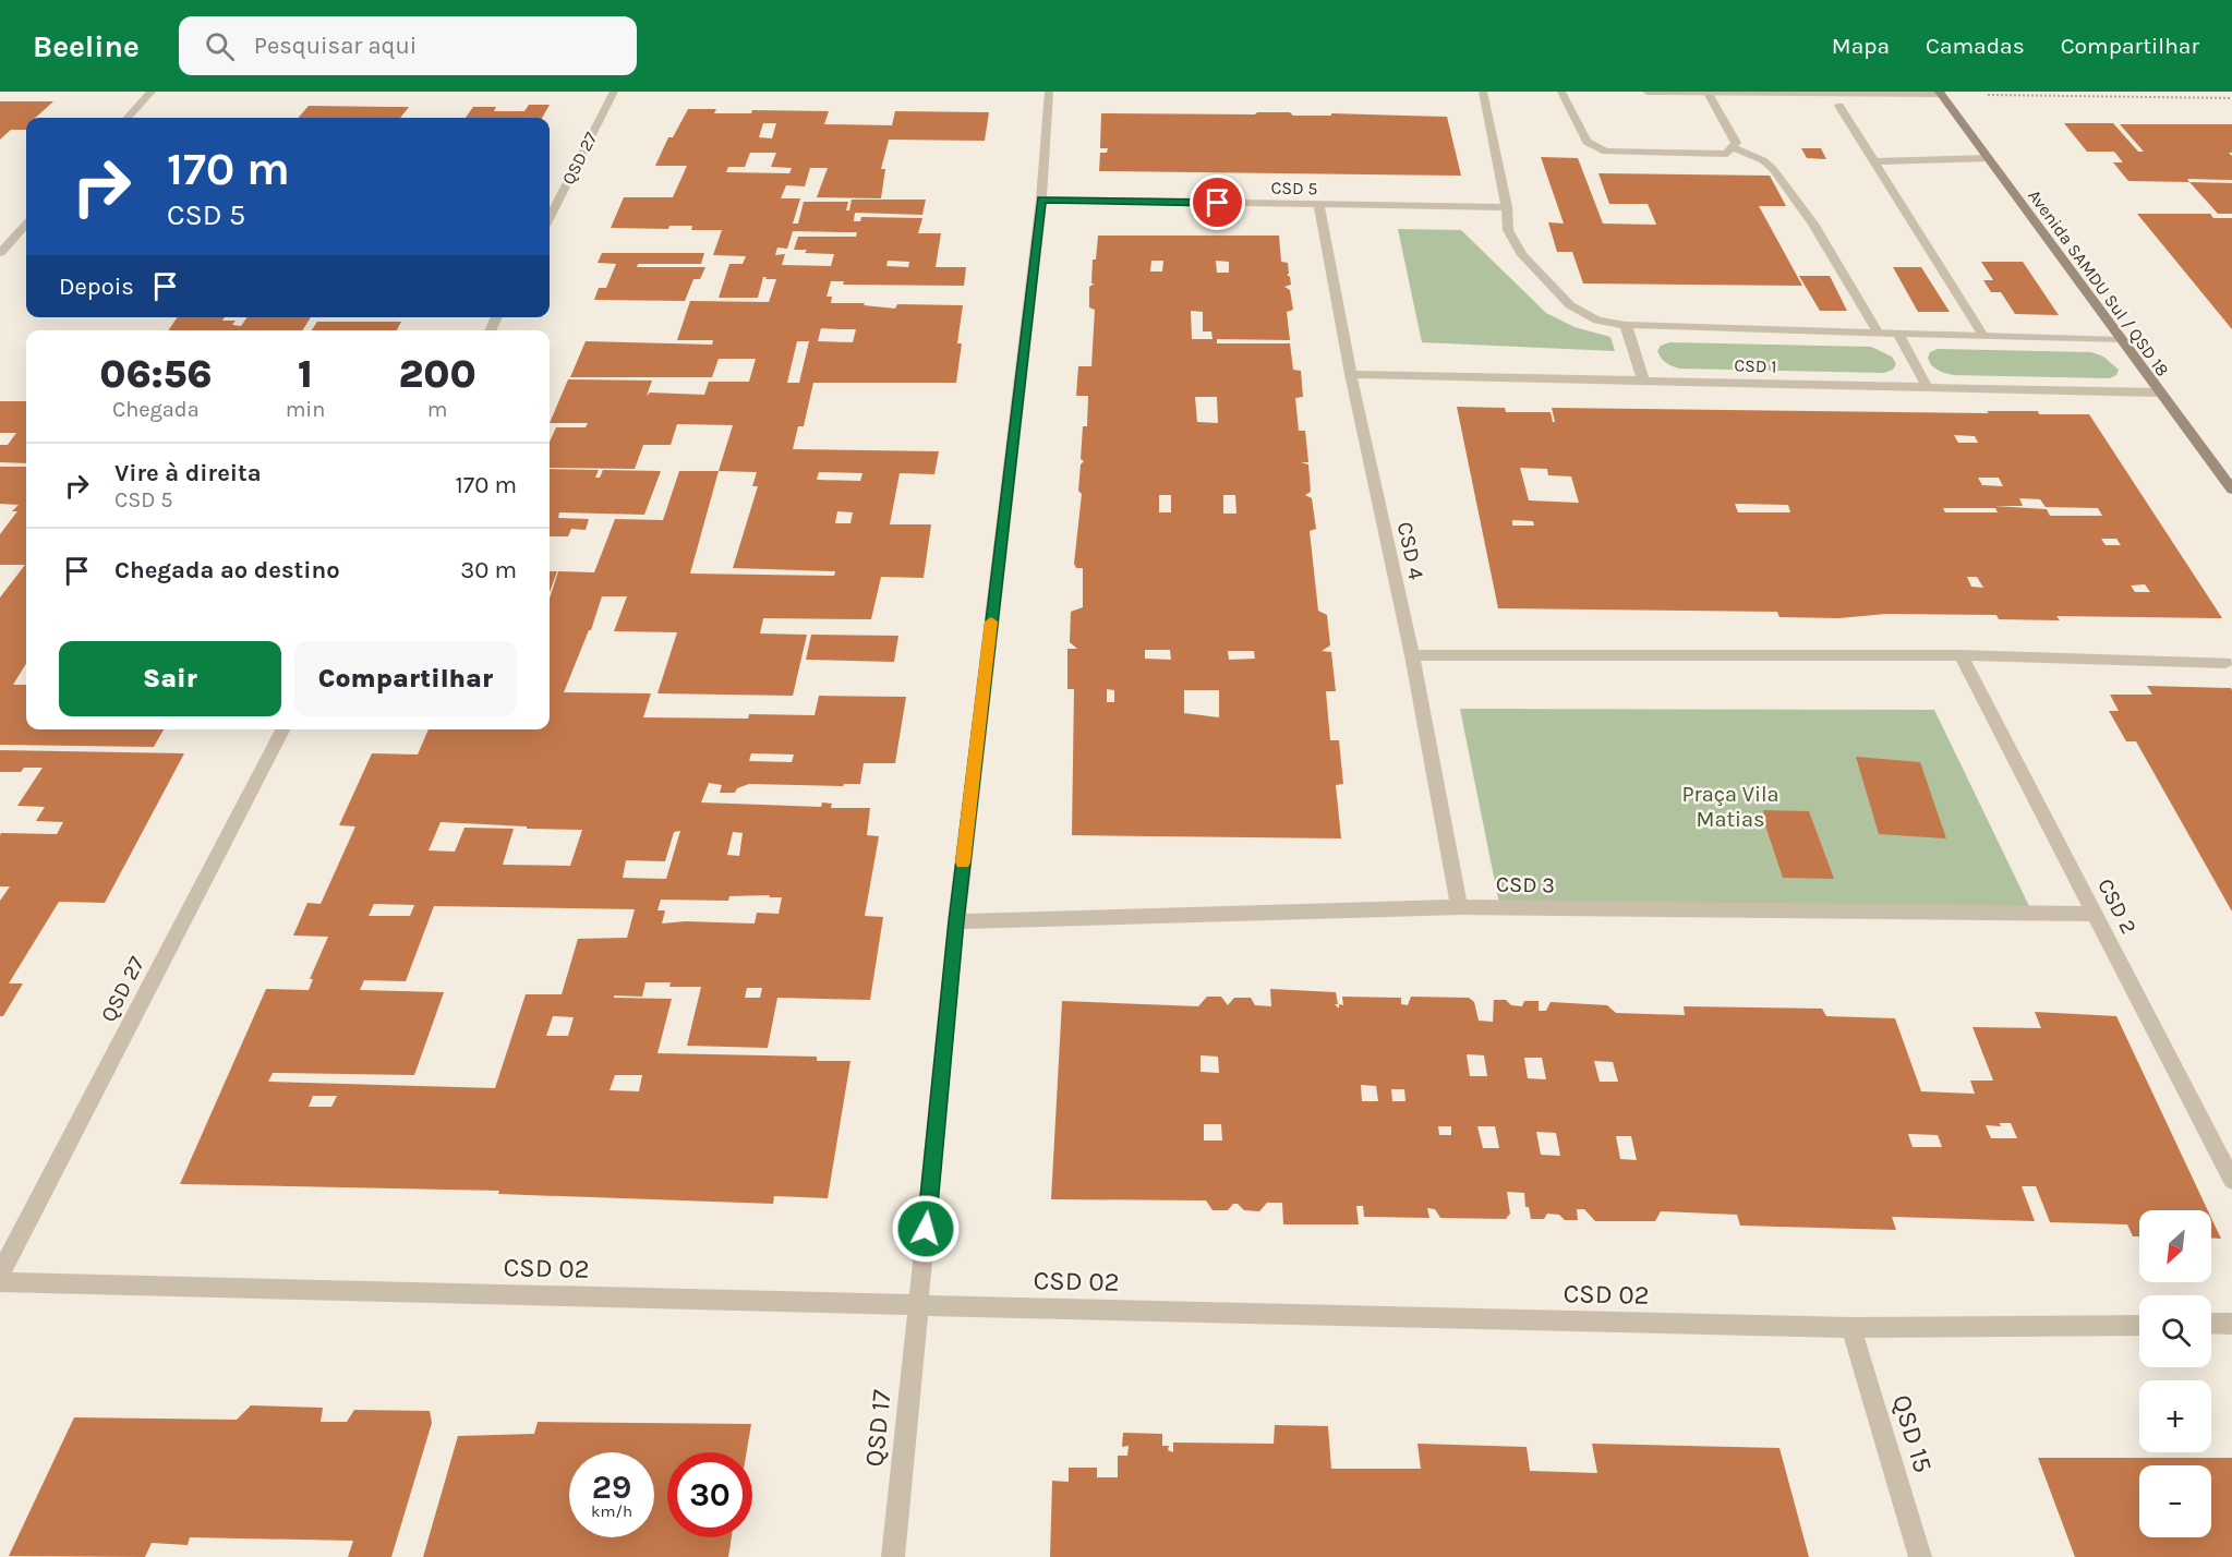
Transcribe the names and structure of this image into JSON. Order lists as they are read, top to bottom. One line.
{"streets":{"street":["QSD 27","CSD 5","Avenida SAMDU Sul / QSD 18","CSD 1","CSD 4","CSD 3","CSD 2","CSD 02","QSD 17","QSD 15"]},"crossings":[["CSD 5","CSD 4"],["CSD 5","QSD 17"],["Avenida SAMDU Sul / QSD 18","CSD 1"],["CSD 1","CSD 4"],["CSD 4","CSD 3"],["CSD 3","CSD 2"],["CSD 3","QSD 17"],["CSD 02","QSD 17"],["CSD 02","QSD 15"]],"parks":["Praça Vila Matias"],"north":"bottom left","page":{"header":"Beeline","search":"Pesquisar aqui","nav":["Mapa","Camadas","Compartilhar"],"turn":["170 m","CSD 5"],"then":"Depois","eta":["06:56","Chegada","1","min","200","m"],"list":[{"name":"Vire à direita","note":"CSD 5","value":"170 m"},{"name":"Chegada ao destino","value":"30 m"}],"buttons":["Sair","Compartilhar"],"map_buttons":["+","−"],"speed":"29 km/h","limit":"30"}}
